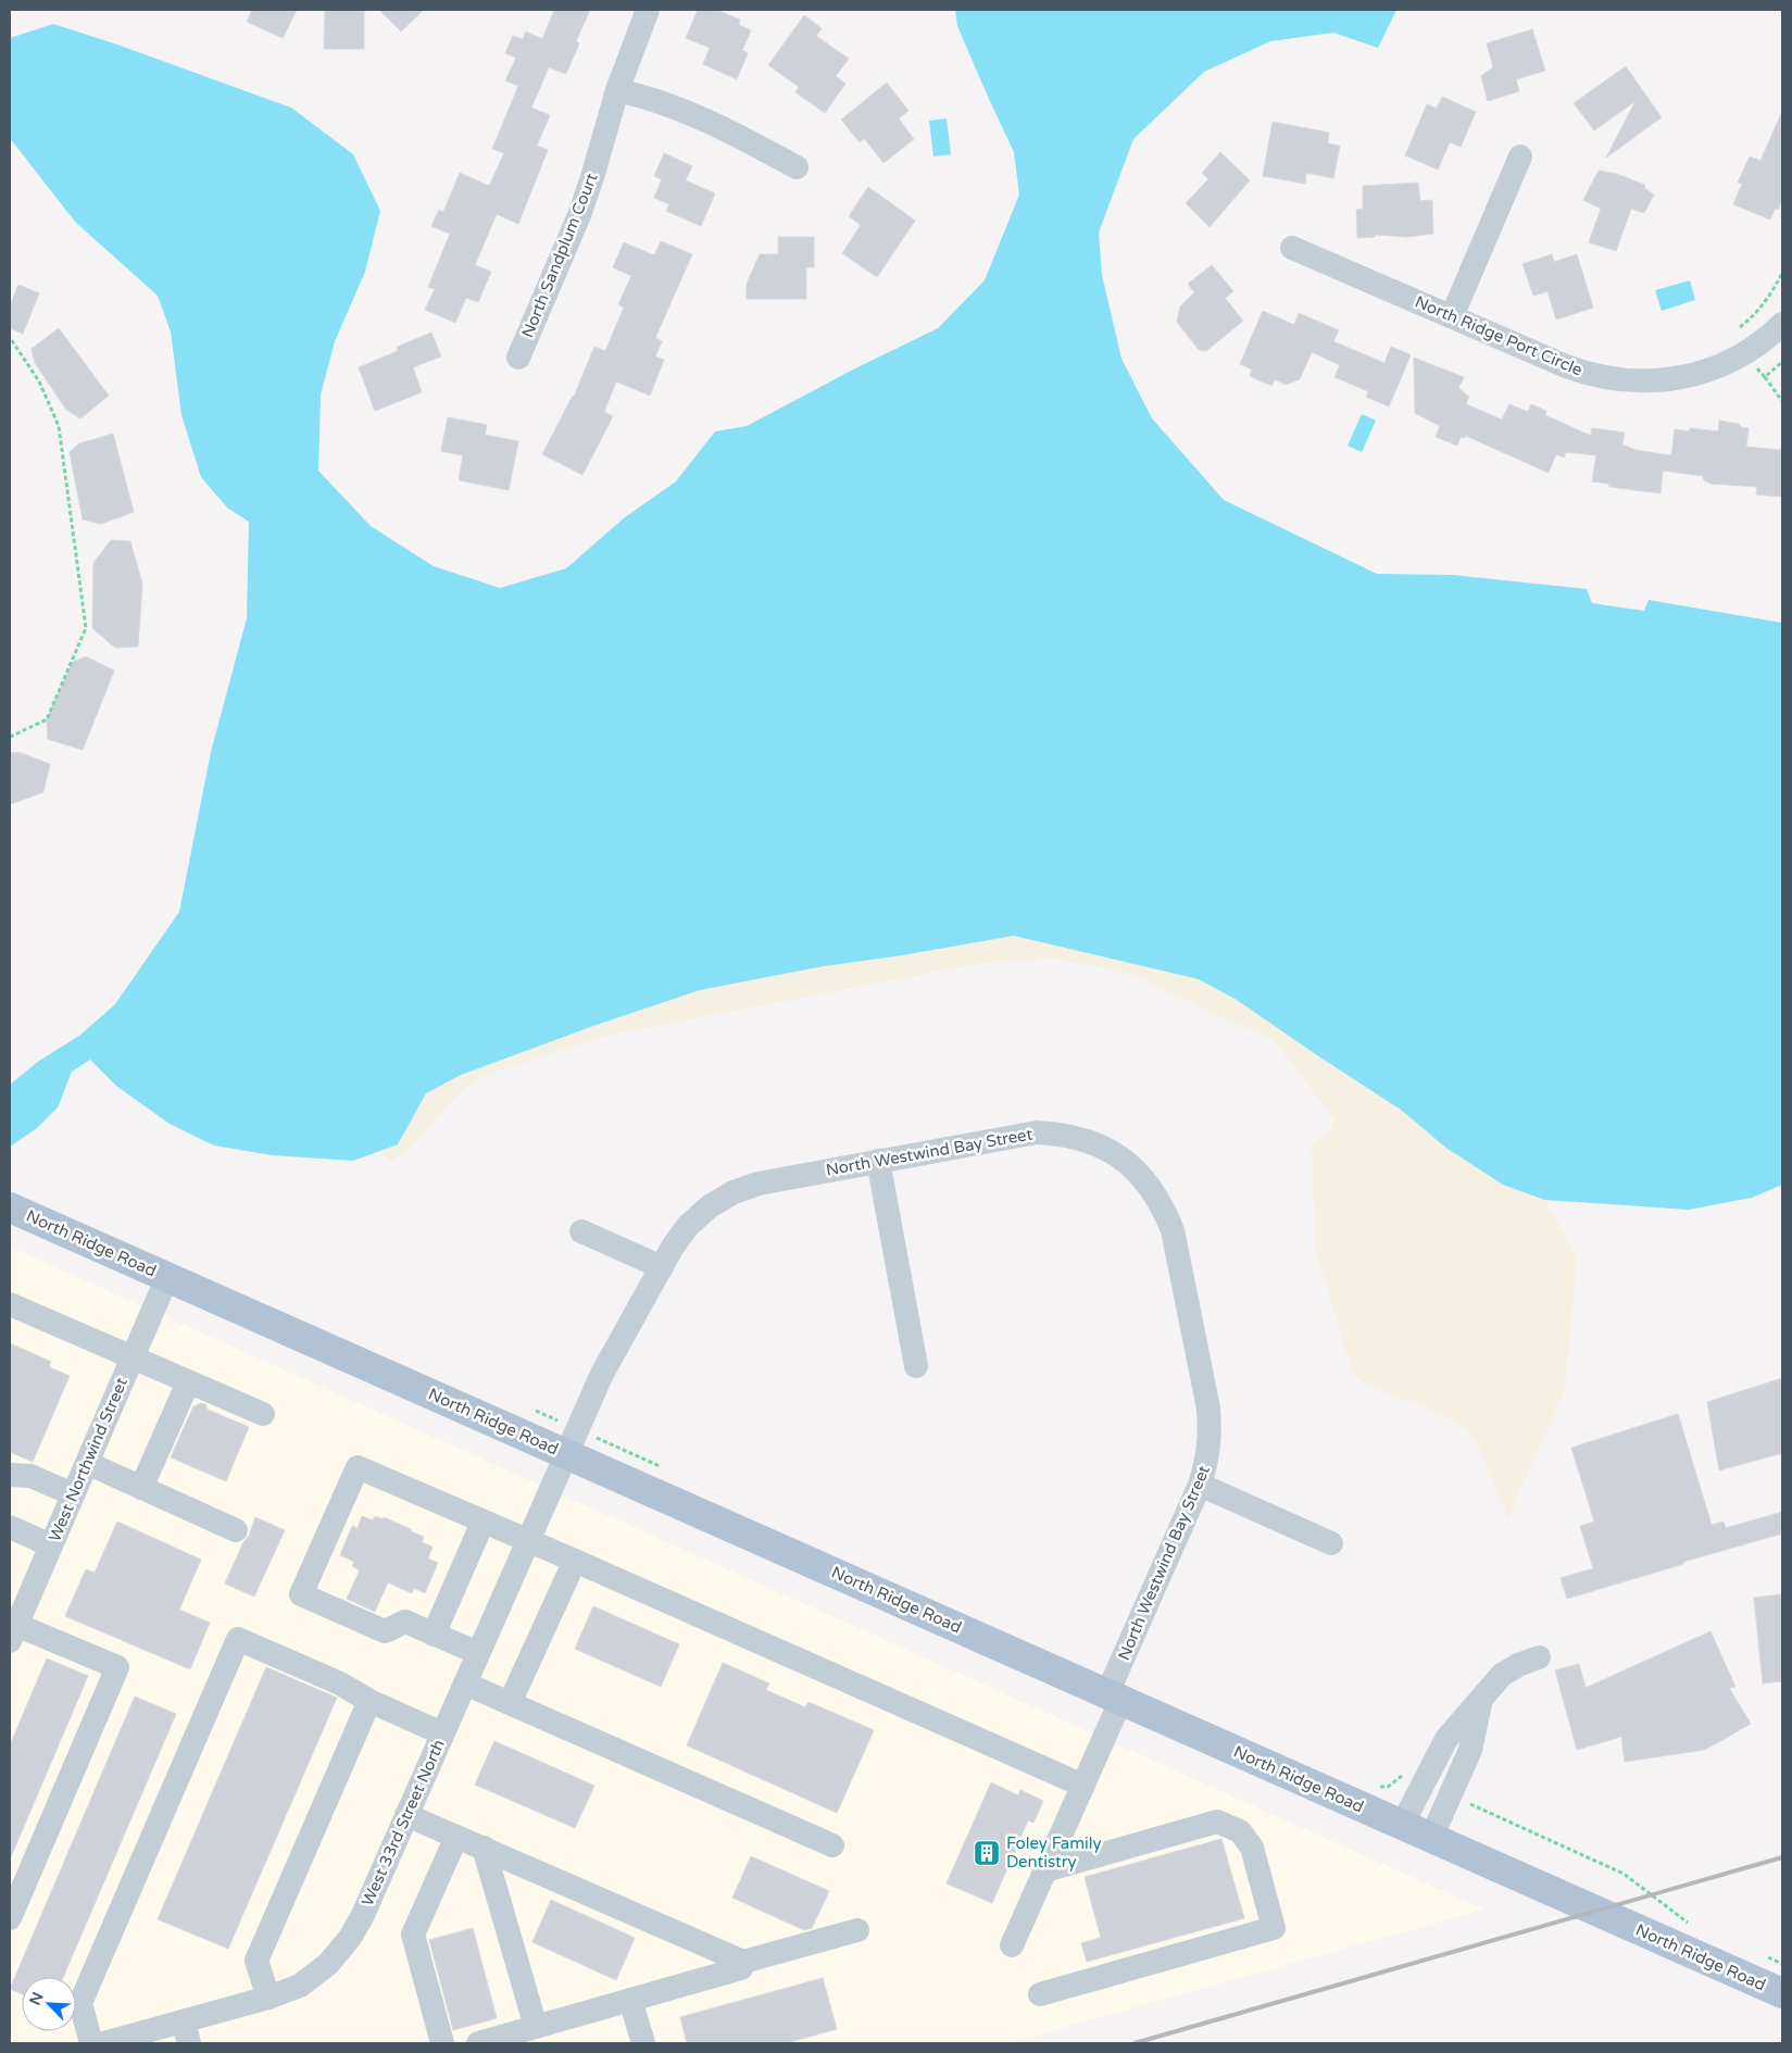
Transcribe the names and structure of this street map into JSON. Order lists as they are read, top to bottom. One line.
{"streets":{"main road":["North Ridge Road"],"street":["North Sandplum Court","North Ridge Port Circle","North Westwind Bay Street","West Northwind Street","West 33rd Street North"]},"crossings":[["North Westwind Bay Street","North Ridge Road"],["North Westwind Bay Street","West 33rd Street North"],["North Ridge Road","West Northwind Street"],["North Ridge Road","West 33rd Street North"]],"places":{"building":["Foley Family Dentistry"]},"north":"top left"}
